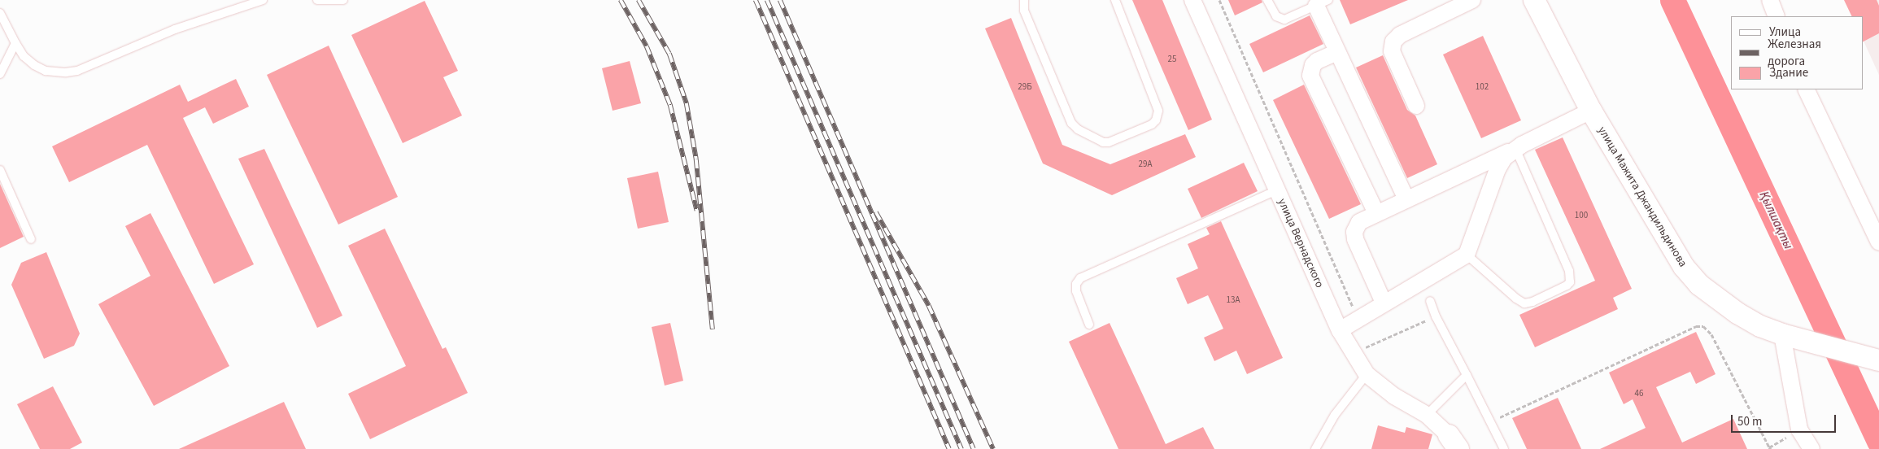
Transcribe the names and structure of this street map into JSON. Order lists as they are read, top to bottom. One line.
{"streets":{"street":["улица Мажита Джандильдинова","улица Вернадского"]},"water":["Қылшақты"],"house_numbers":["25","29Б","102","29А","100","13А","46"],"legend":["Улица","Железная дорога","Здание"],"scale_bar":"50 m"}
